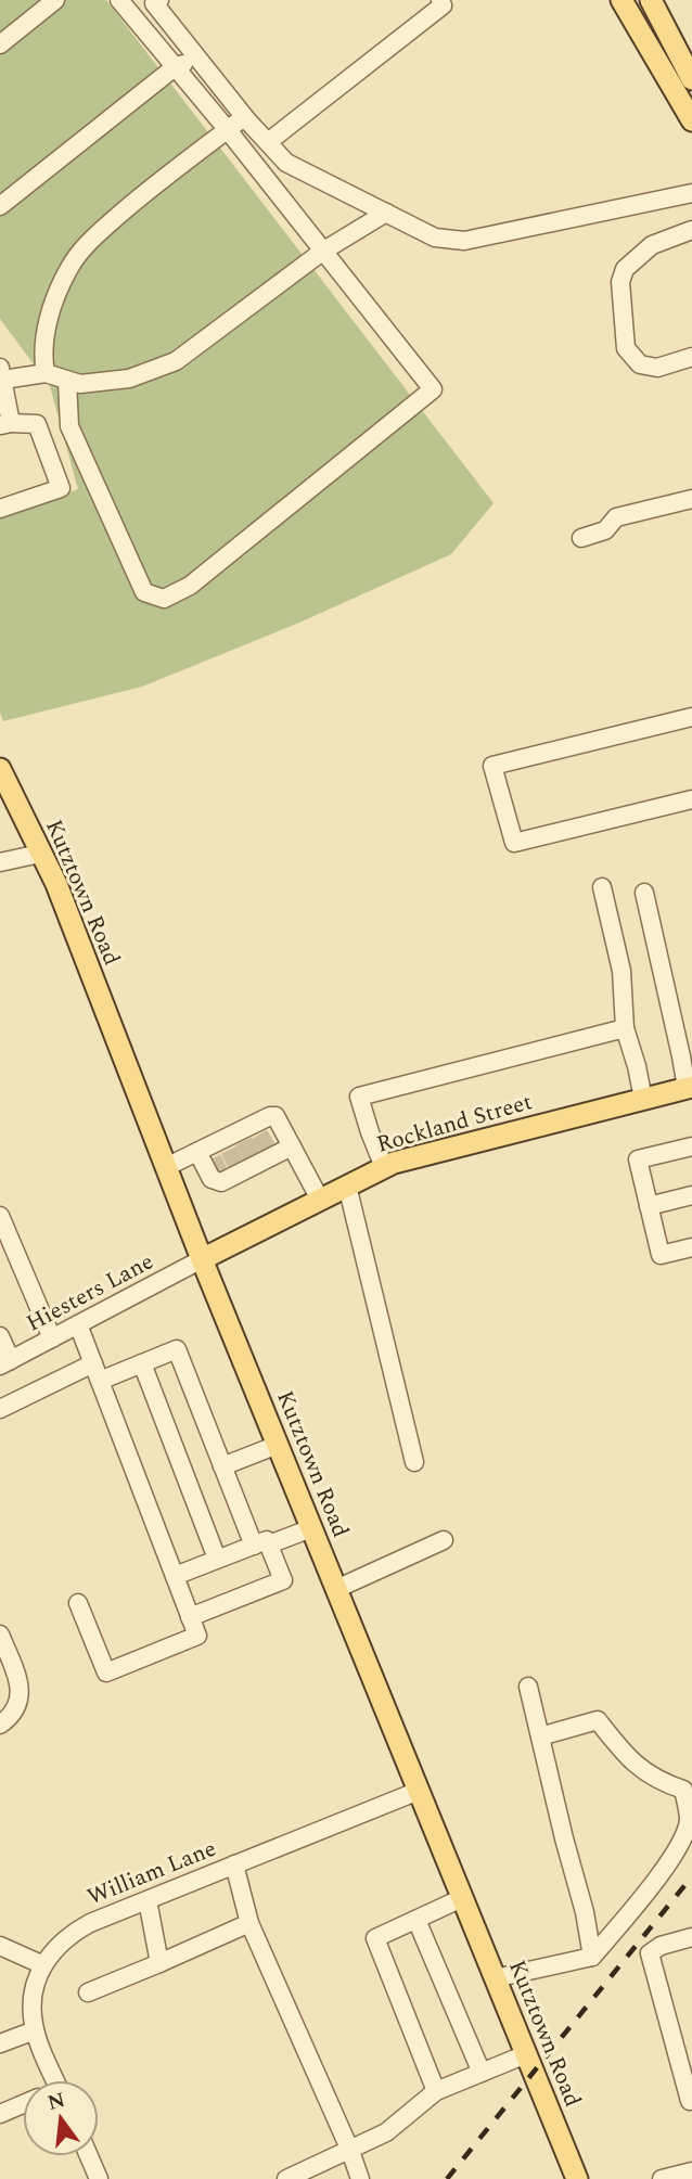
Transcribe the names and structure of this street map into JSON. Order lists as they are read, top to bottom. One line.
{"streets":{"main road":["Kutztown Road","Rockland Street"],"street":["Hiesters Lane","William Lane"]},"crossings":[["Kutztown Road","Rockland Street"],["Kutztown Road","Hiesters Lane"],["Kutztown Road","William Lane"],["Rockland Street","Hiesters Lane"]],"north":"top"}
